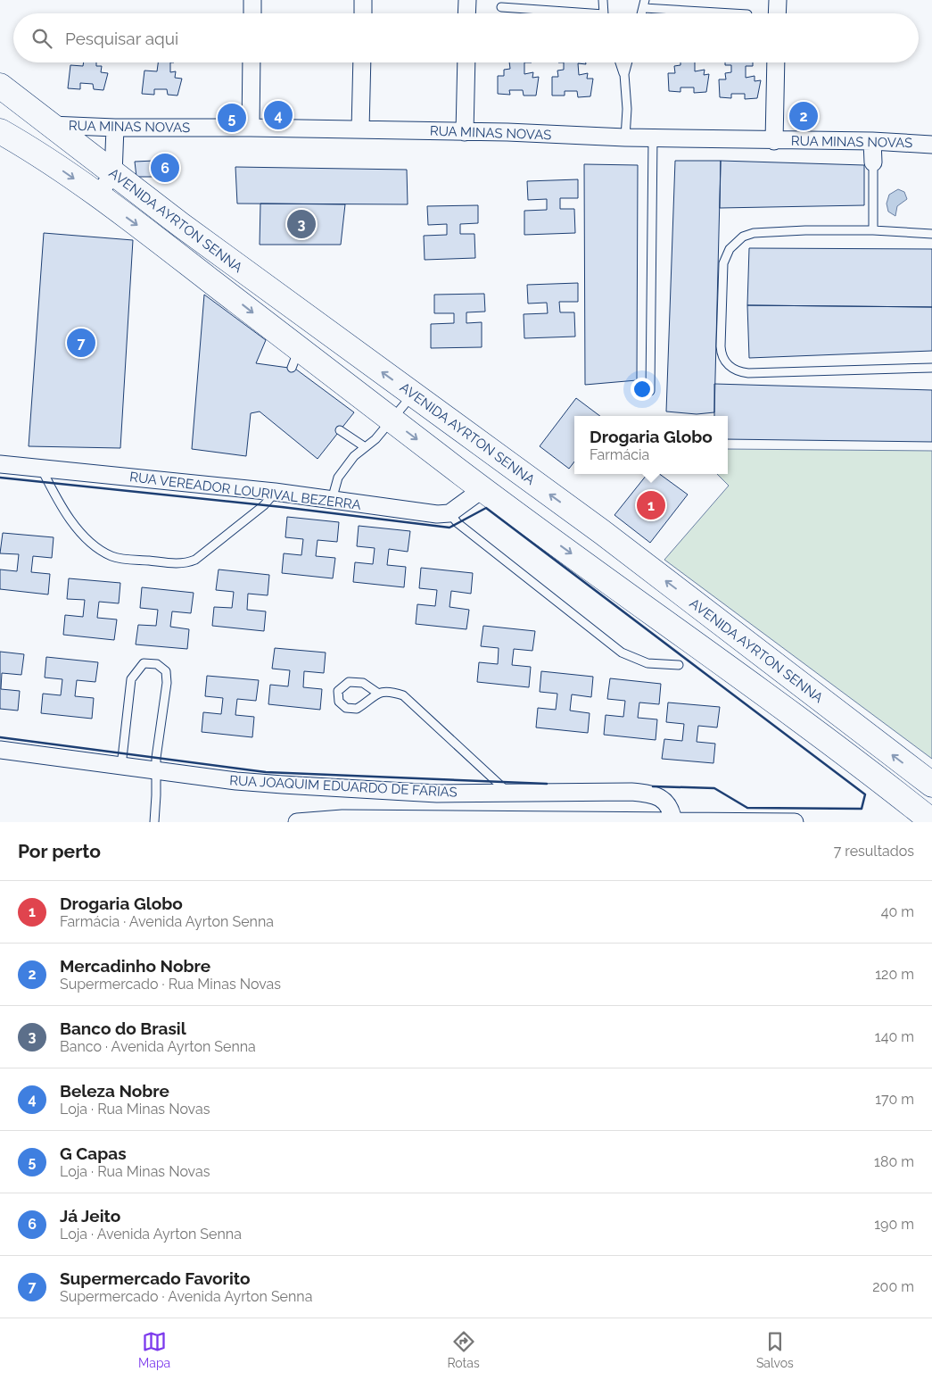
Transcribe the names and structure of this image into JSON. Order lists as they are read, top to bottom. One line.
{"streets":{"main road":["AVENIDA AYRTON SENNA"],"street":["RUA MINAS NOVAS","RUA VEREADOR LOURIVAL BEZERRA","RUA JOAQUIM EDUARDO DE FARIAS"]},"crossings":[["RUA MINAS NOVAS","AVENIDA AYRTON SENNA"]],"page":{"search":"Pesquisar aqui","pins":["4","2","5","6","3","7","1"],"popup":["Drogaria Globo","Farmácia"],"heading":["Por perto","7 resultados"],"list":[{"mark":"1","name":"Drogaria Globo","note":"Farmácia · Avenida Ayrton Senna","value":"40 m"},{"mark":"2","name":"Mercadinho Nobre","note":"Supermercado · Rua Minas Novas","value":"120 m"},{"mark":"3","name":"Banco do Brasil","note":"Banco · Avenida Ayrton Senna","value":"140 m"},{"mark":"4","name":"Beleza Nobre","note":"Loja · Rua Minas Novas","value":"170 m"},{"mark":"5","name":"G Capas","note":"Loja · Rua Minas Novas","value":"180 m"},{"mark":"6","name":"Já Jeito","note":"Loja · Avenida Ayrton Senna","value":"190 m"},{"mark":"7","name":"Supermercado Favorito","note":"Supermercado · Avenida Ayrton Senna","value":"200 m"}],"nav":["Mapa","Rotas","Salvos"]}}
